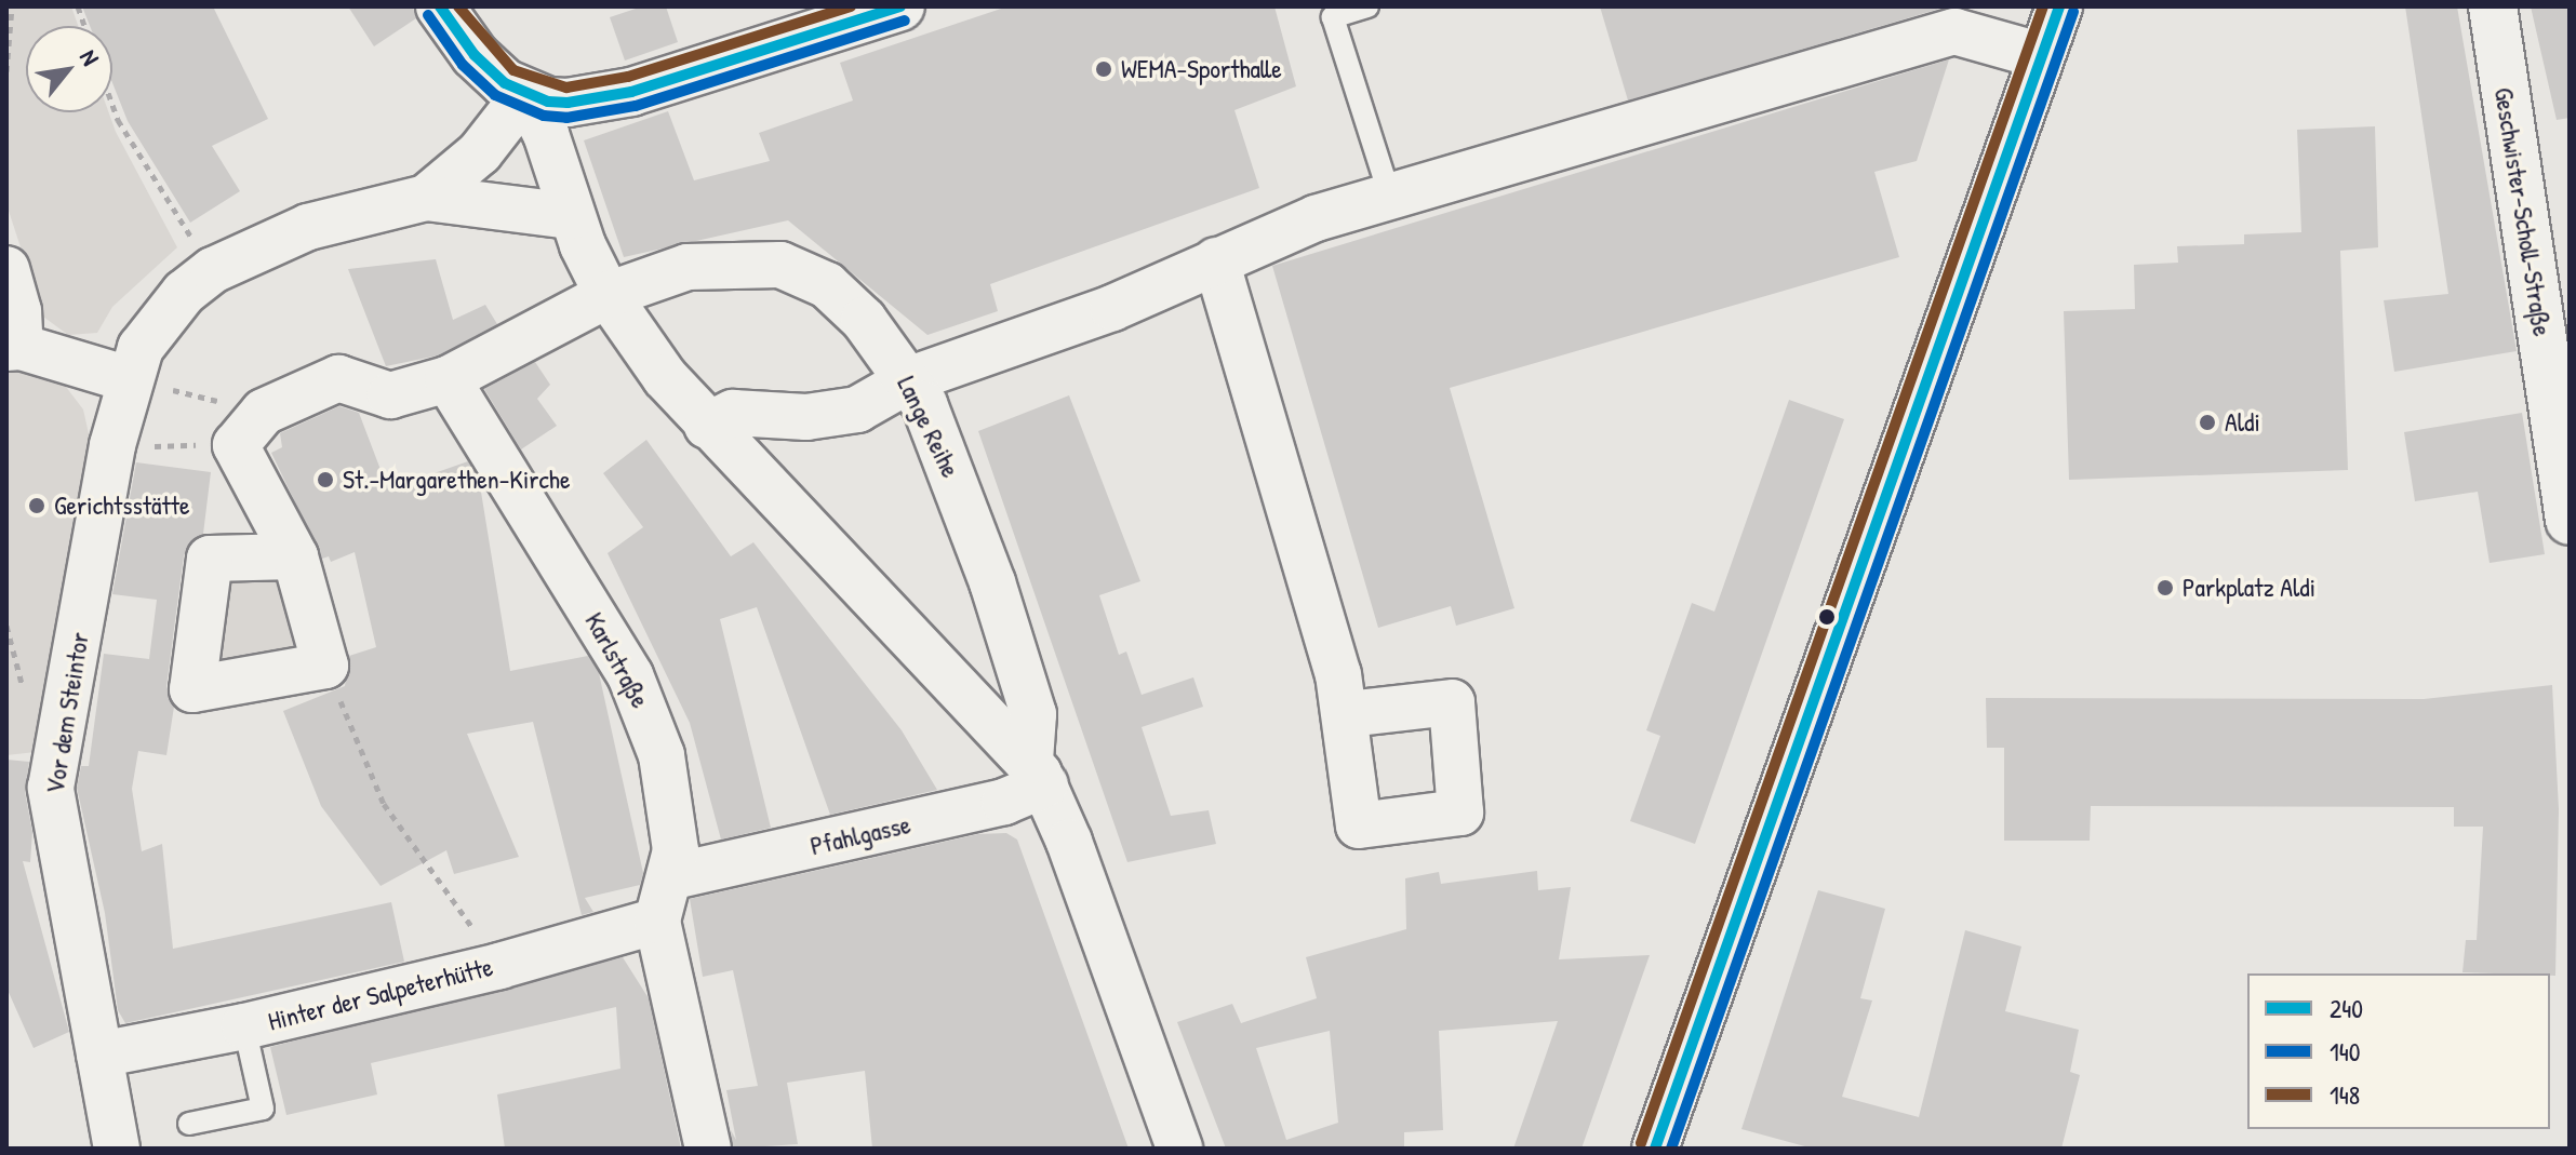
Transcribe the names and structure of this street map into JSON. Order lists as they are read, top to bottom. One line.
{"streets":{"main road":["Geschwister-Scholl-Straße"],"street":["Lange Reihe","Karlstraße","Vor dem Steintor","Pfahlgasse","Hinter der Salpeterhütte"]},"crossings":[["Lange Reihe","Pfahlgasse"],["Karlstraße","Pfahlgasse"],["Karlstraße","Hinter der Salpeterhütte"],["Vor dem Steintor","Hinter der Salpeterhütte"]],"places":["WEMA-Sporthalle","Aldi","St.-Margarethen-Kirche","Gerichtsstätte","Parkplatz Aldi"],"lines":["transit line 240","transit line 148","transit line 140"],"legend":["240","140","148"],"north":"top right"}
